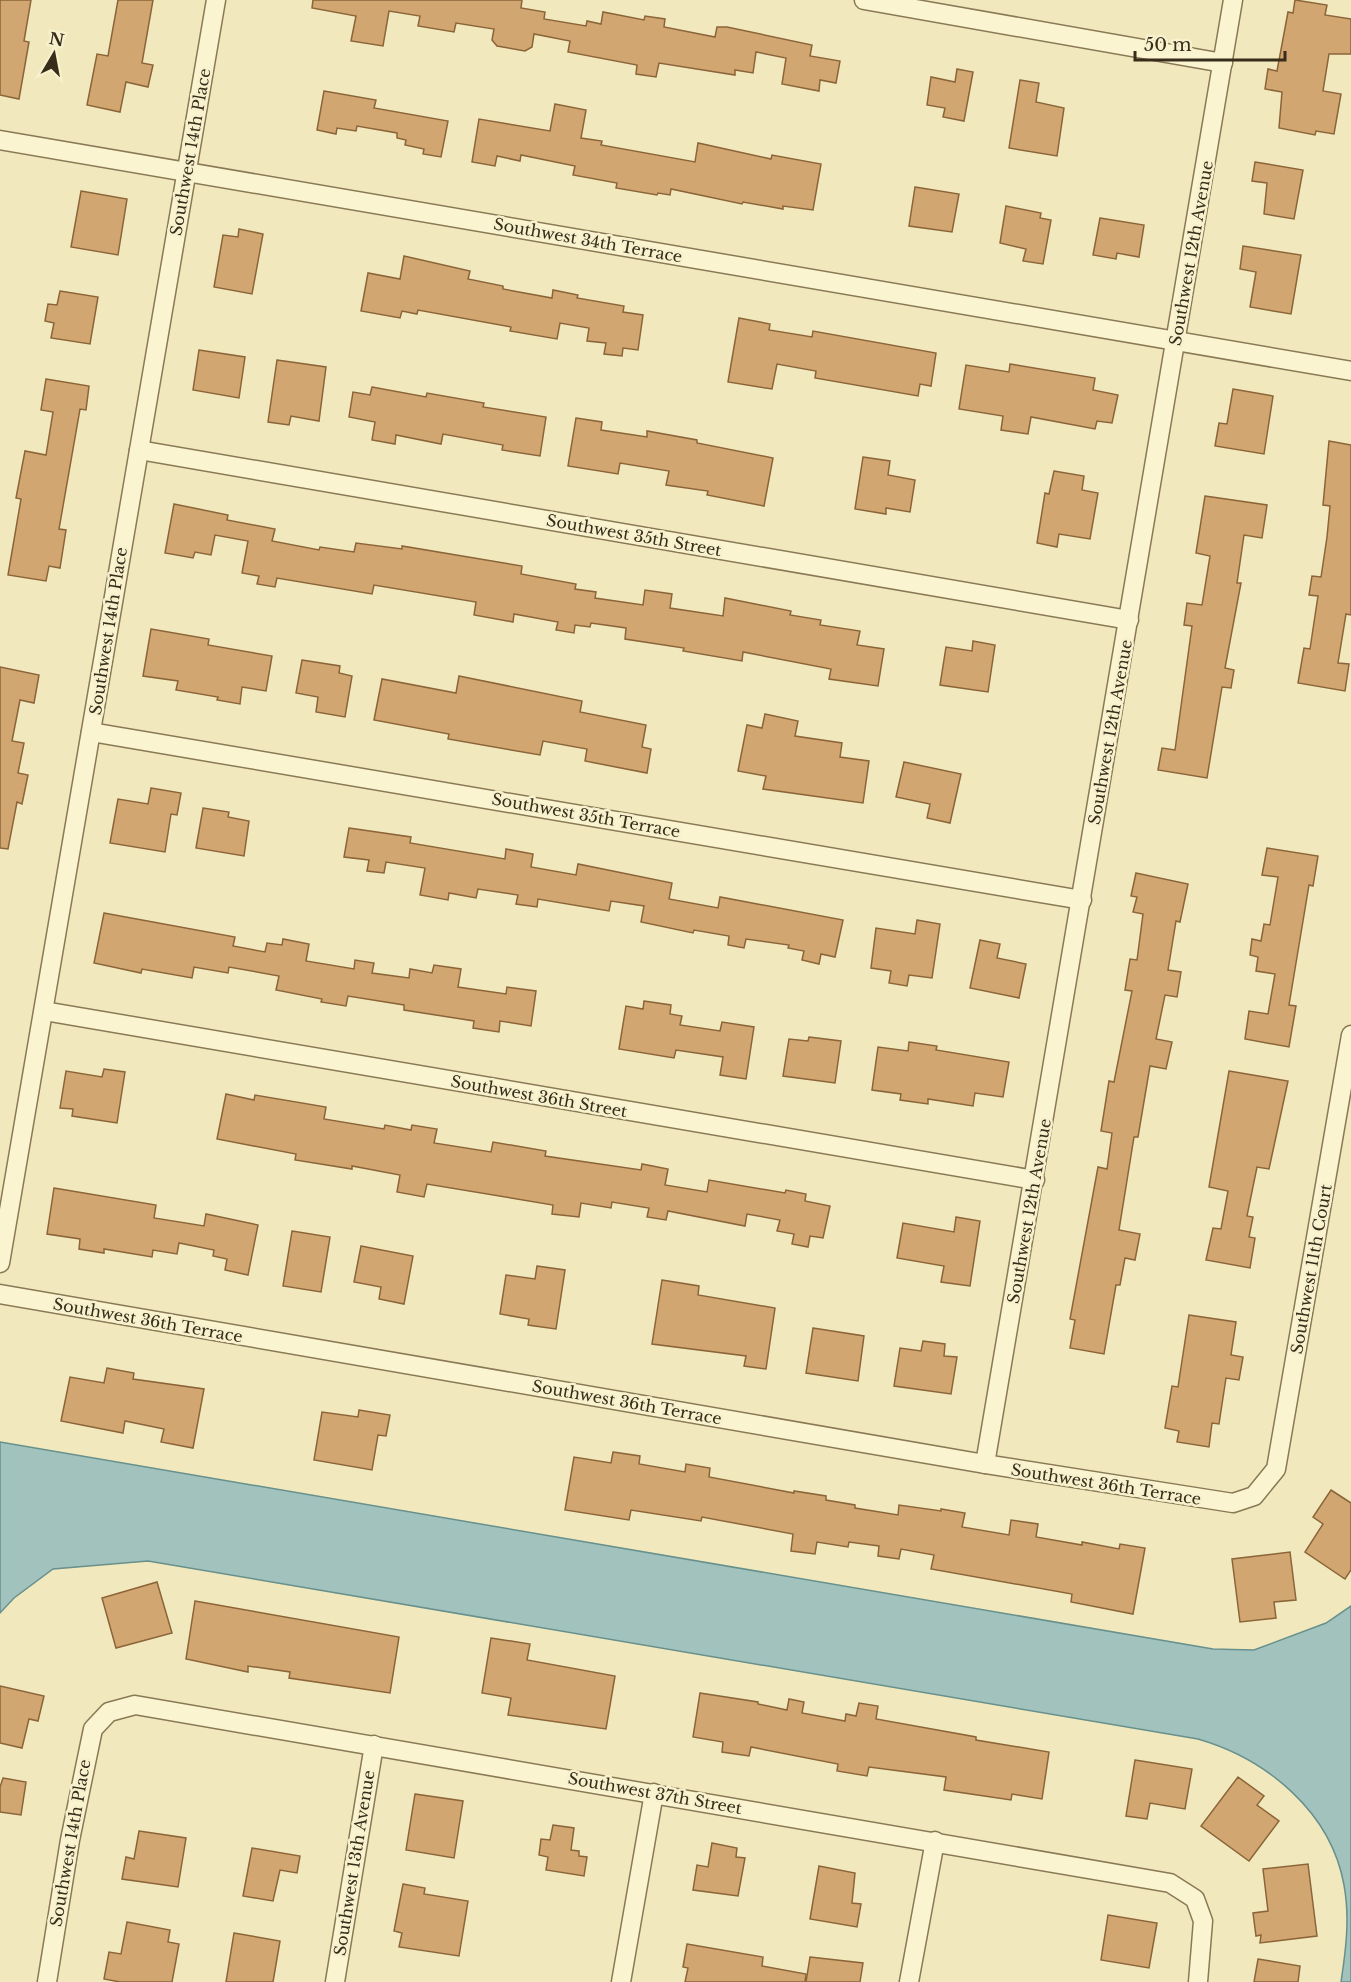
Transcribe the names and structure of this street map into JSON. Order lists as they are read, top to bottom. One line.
{"streets":{"street":["Southwest 14th Place","Southwest 34th Terrace","Southwest 12th Avenue","Southwest 35th Street","Southwest 35th Terrace","Southwest 36th Street","Southwest 11th Court","Southwest 36th Terrace","Southwest 37th Street","Southwest 13th Avenue"]},"crossings":[["Southwest 14th Place","Southwest 34th Terrace"],["Southwest 14th Place","Southwest 35th Street"],["Southwest 14th Place","Southwest 35th Terrace"],["Southwest 14th Place","Southwest 36th Street"],["Southwest 14th Place","Southwest 37th Street"],["Southwest 34th Terrace","Southwest 12th Avenue"],["Southwest 12th Avenue","Southwest 35th Street"],["Southwest 12th Avenue","Southwest 35th Terrace"],["Southwest 12th Avenue","Southwest 36th Street"],["Southwest 12th Avenue","Southwest 36th Terrace"],["Southwest 11th Court","Southwest 36th Terrace"],["Southwest 37th Street","Southwest 13th Avenue"]],"scale_bar":"50 m","north":"top"}
